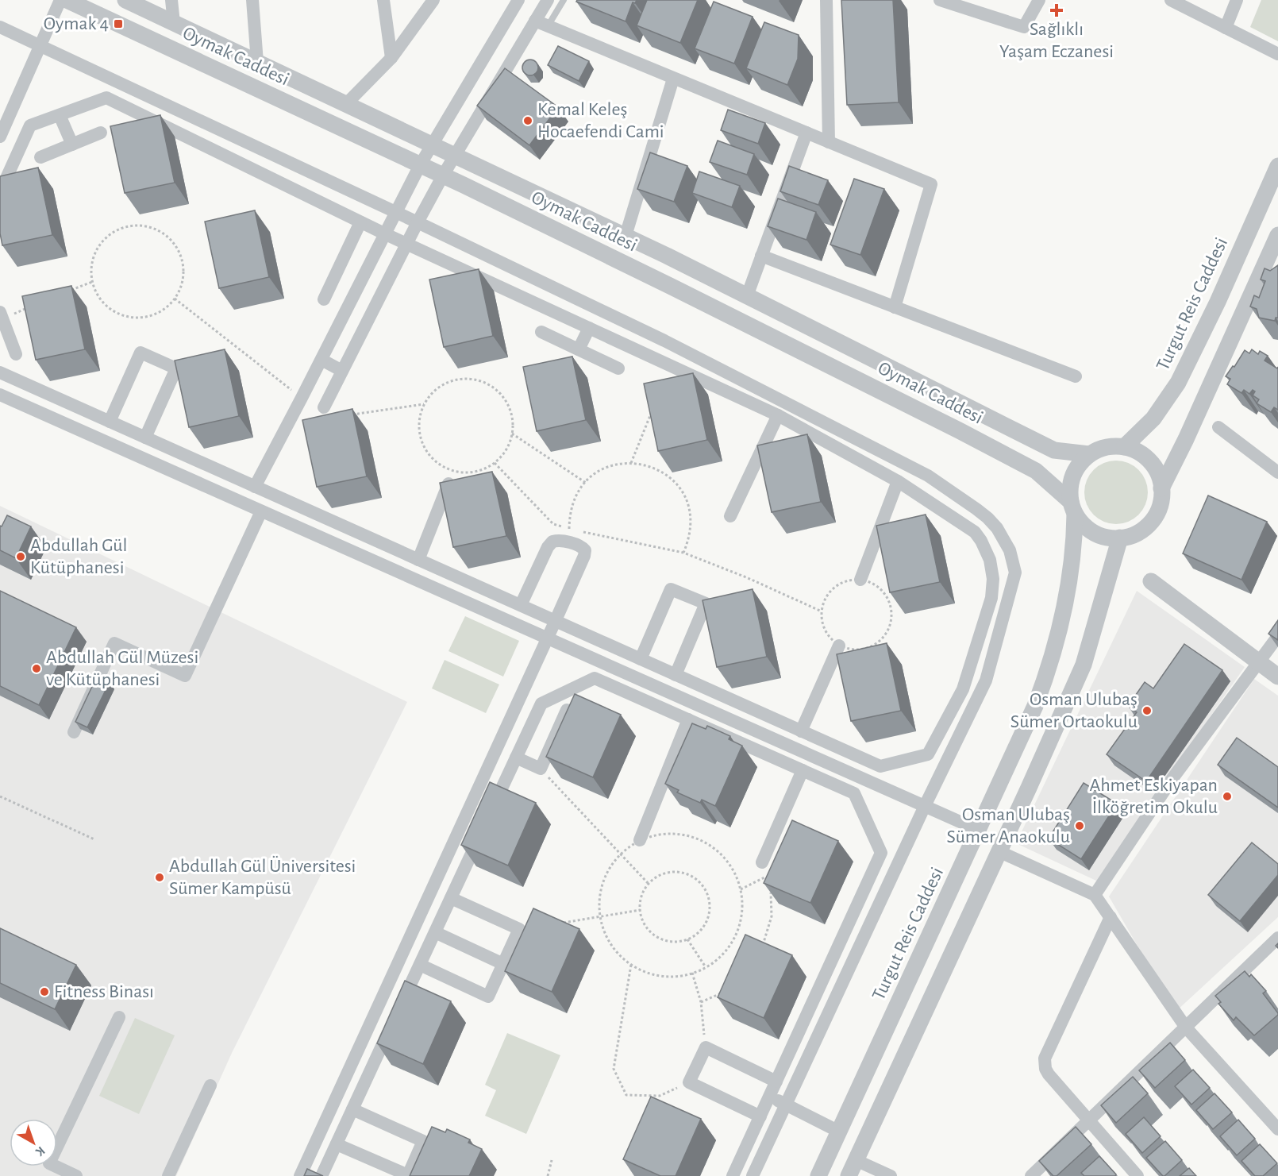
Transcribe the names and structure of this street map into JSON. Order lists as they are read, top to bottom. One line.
{"streets":{"street":["Oymak Caddesi","Turgut Reis Caddesi"]},"crossings":[["Oymak Caddesi","Turgut Reis Caddesi"]],"places":{"health":["Sağlıklı Yaşam Eczanesi"],"transit":["Oymak 4"],"other":["Kemal Keleş Hocaefendi Cami","Abdullah Gül Kütüphanesi","Abdullah Gül Müzesi ve Kütüphanesi","Osman Ulubaş Sümer Ortaokulu","Ahmet Eskiyapan İlköğretim Okulu","Osman Ulubaş Sümer Anaokulu","Abdullah Gül Üniversitesi Sümer Kampüsü","Fitness Binası"]},"north":"bottom right"}
